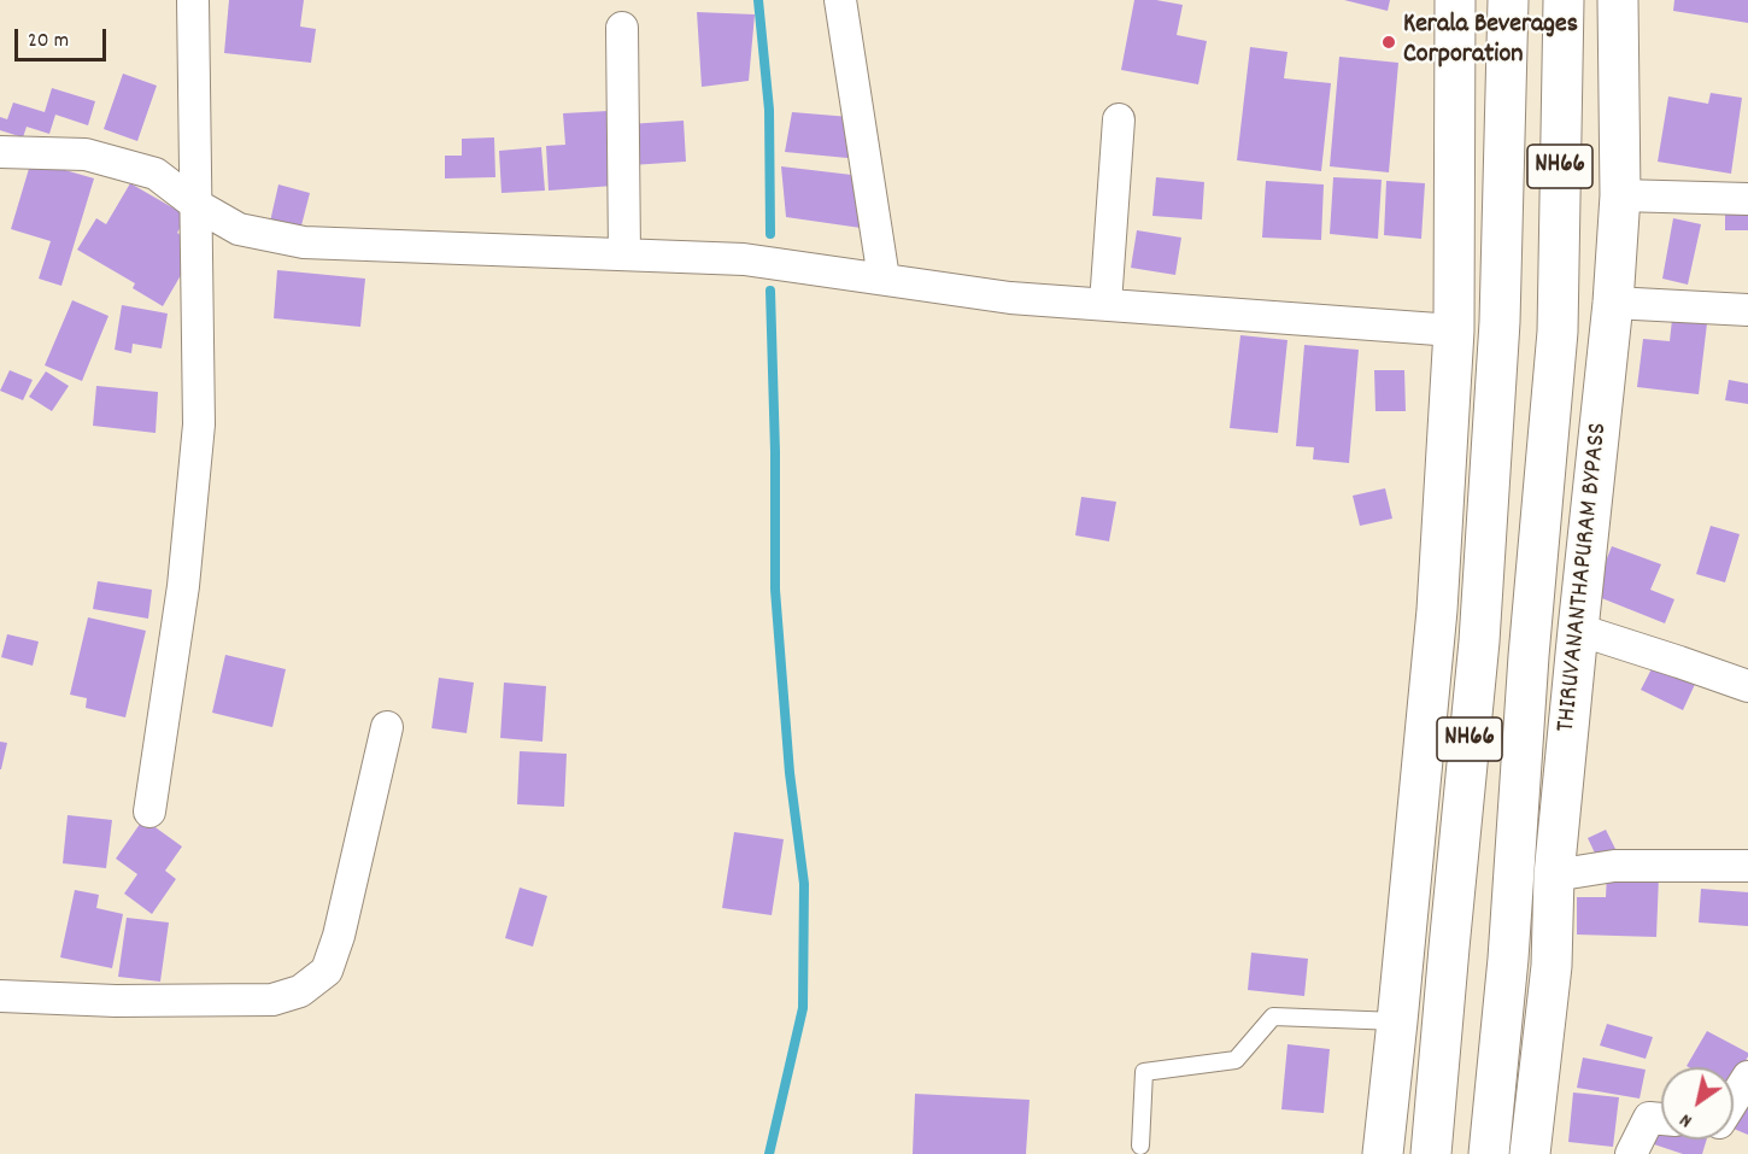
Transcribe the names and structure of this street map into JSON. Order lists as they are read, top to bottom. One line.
{"streets":{"main road":["NH66","THIRUVANANTHAPURAM BYPASS"]},"places":["Kerala Beverages Corporation"],"scale_bar":"20 m","north":"bottom left"}
